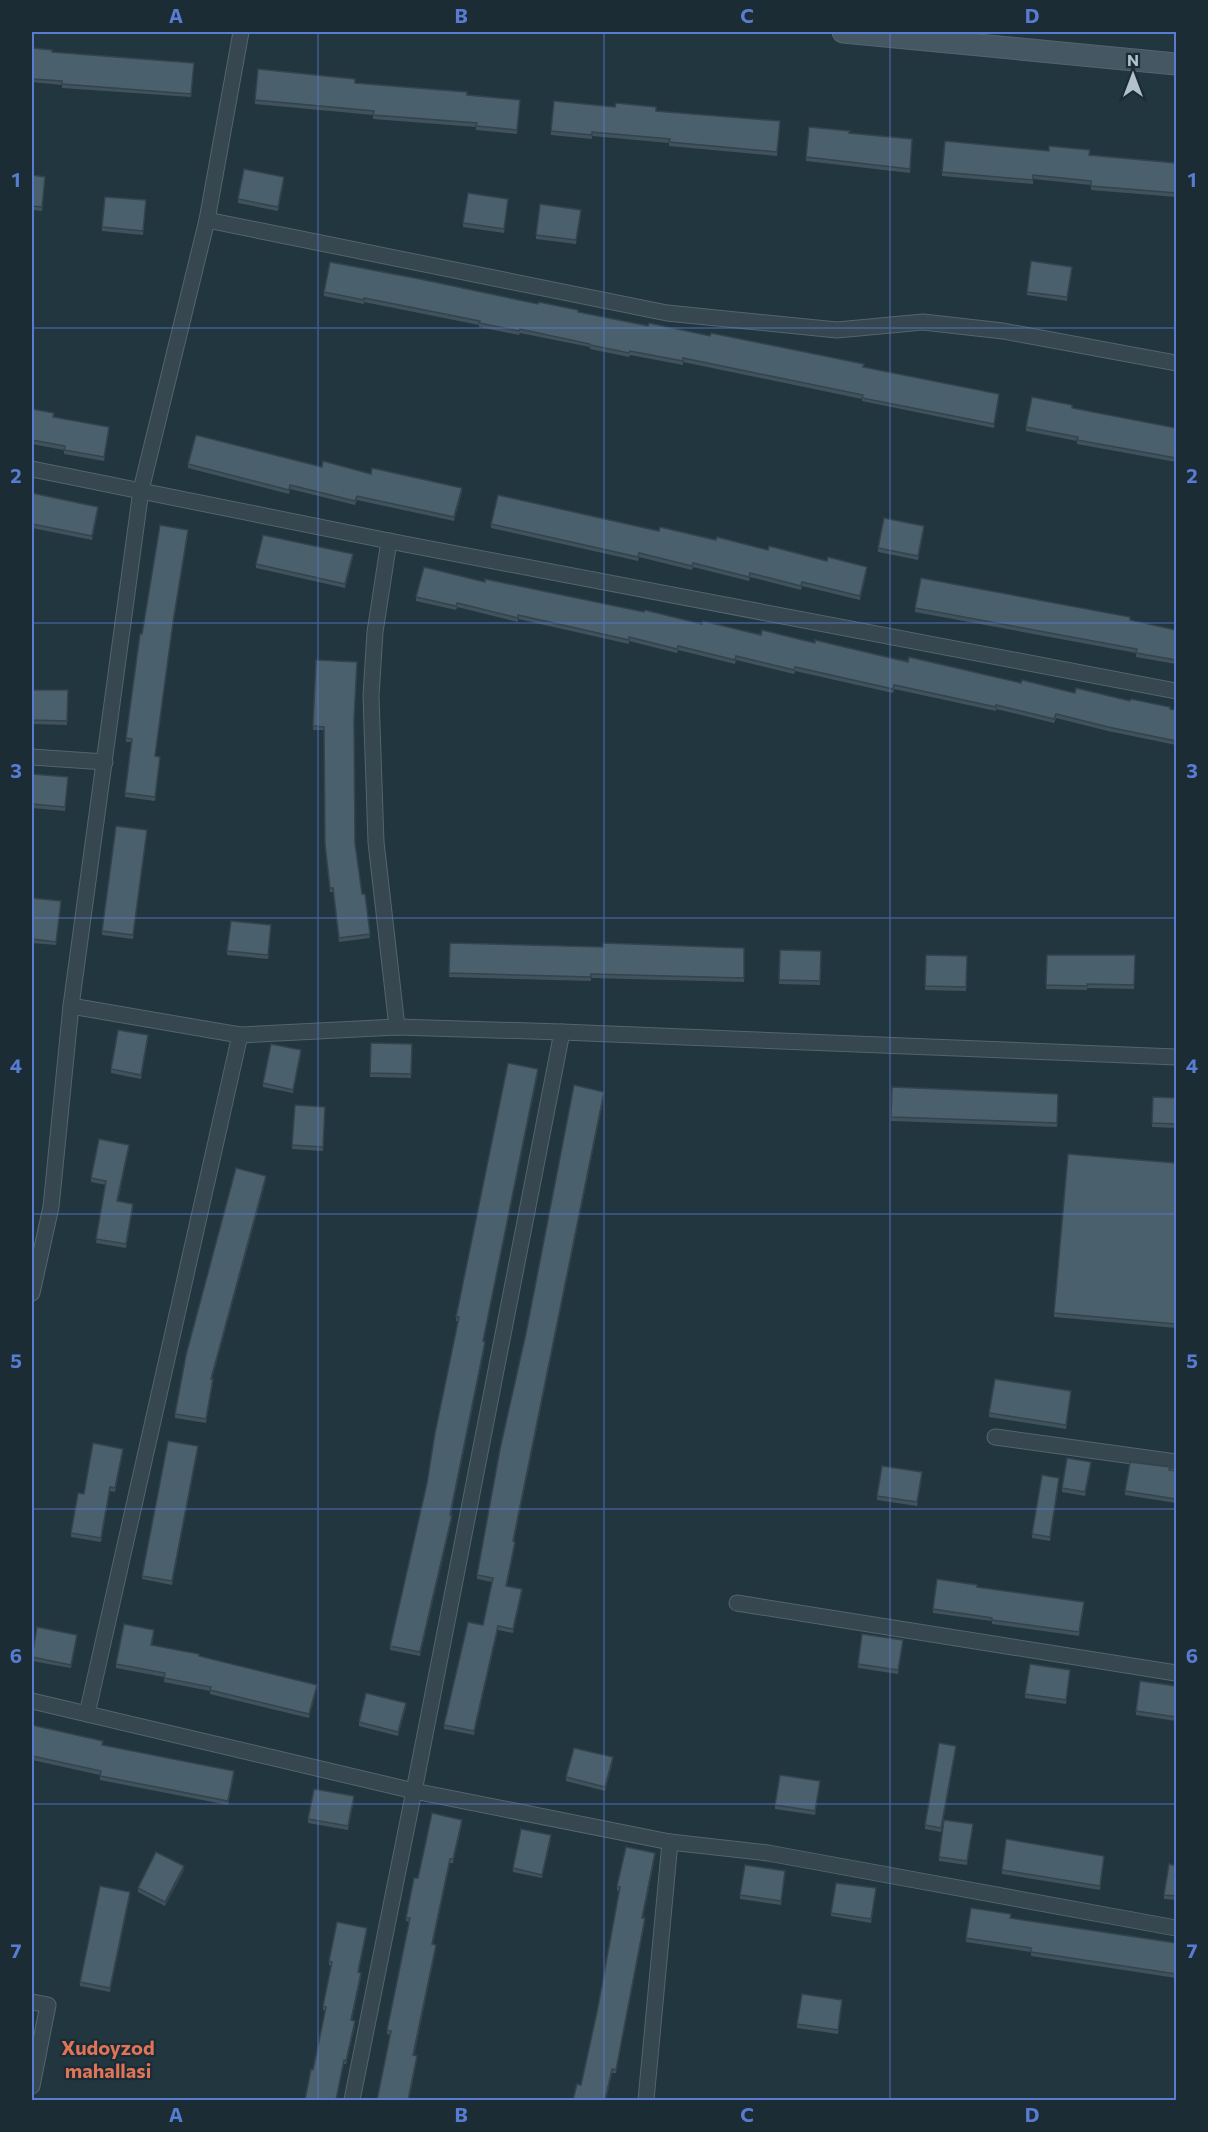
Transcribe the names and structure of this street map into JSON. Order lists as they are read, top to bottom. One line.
{"districts":["Xudoyzod mahallasi"],"north":"top","grid":{"columns":["A","B","C","D"],"rows":["1","2","3","4","5","6","7"]}}
